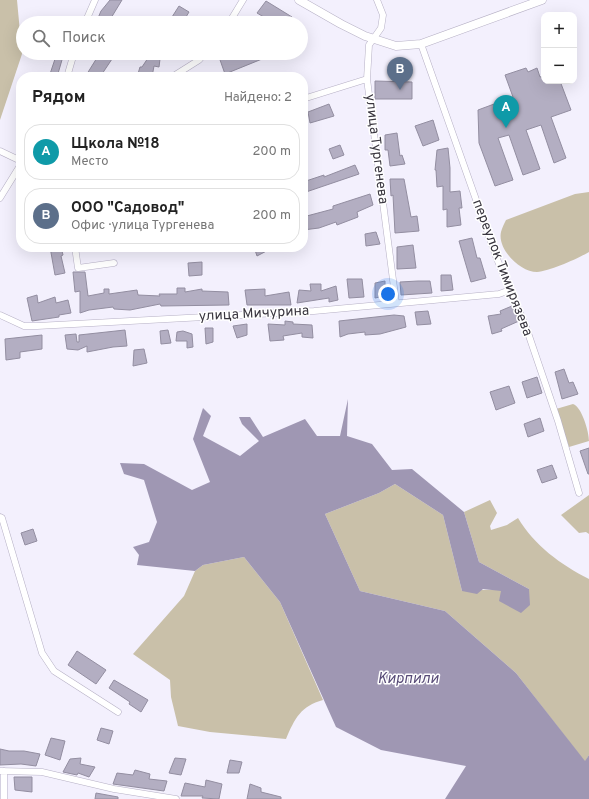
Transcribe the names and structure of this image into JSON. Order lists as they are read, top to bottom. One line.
{"streets":{"street":["улица Тургенева","переулок Тимирязева","улица Мичурина"]},"crossings":[["улица Тургенева","улица Мичурина"],["переулок Тимирязева","улица Мичурина"]],"water":["Кирпили"],"page":{"map_buttons":["+","−"],"search":"Поиск","pins":["B","A"],"heading":["Рядом","Найдено: 2"],"list":[{"mark":"A","name":"Щкола №18","note":"Место","value":"200 m"},{"mark":"B","name":"ООО \"Садовод\"","note":"Офис · улица Тургенева","value":"200 m"}]}}
